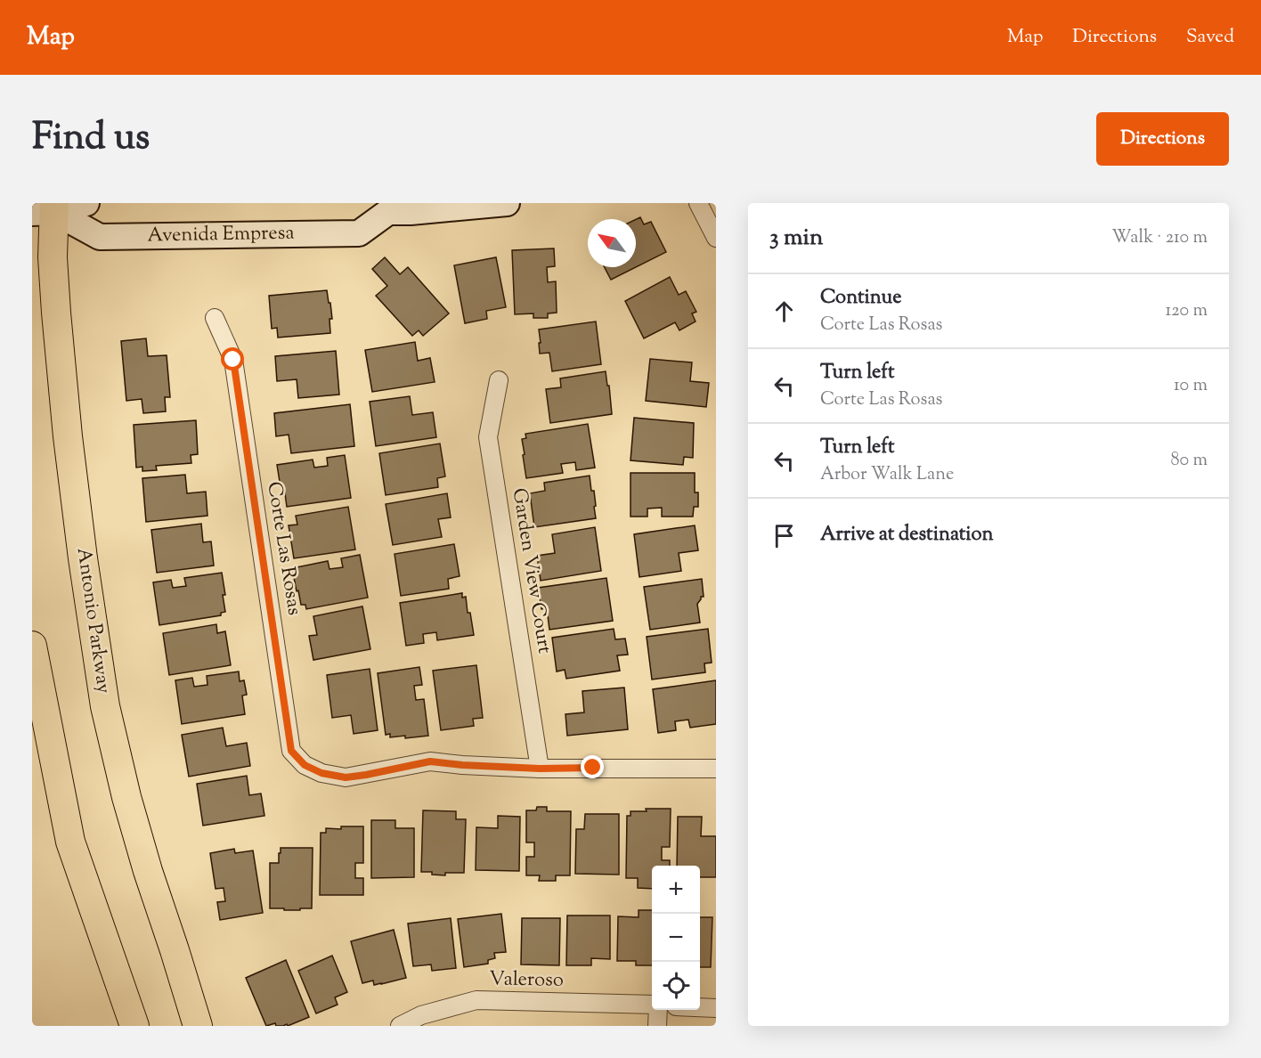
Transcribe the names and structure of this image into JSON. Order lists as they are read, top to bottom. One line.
{"streets":{"main road":["Antonio Parkway"],"street":["Avenida Empresa","Corte Las Rosas","Garden View Court","Valeroso"]},"crossings":[["Avenida Empresa","Antonio Parkway"],["Corte Las Rosas","Garden View Court"]],"north":"top left","page":{"header":"Map","nav":["Map","Directions","Saved"],"title":"Find us","buttons":"Directions","heading":["3 min","Walk · 210 m"],"list":[["Continue","Corte Las Rosas","120 m"],["Turn left","Corte Las Rosas","10 m"],["Turn left","Arbor Walk Lane","80 m"],"Arrive at destination"],"map_buttons":["+","−"]}}
